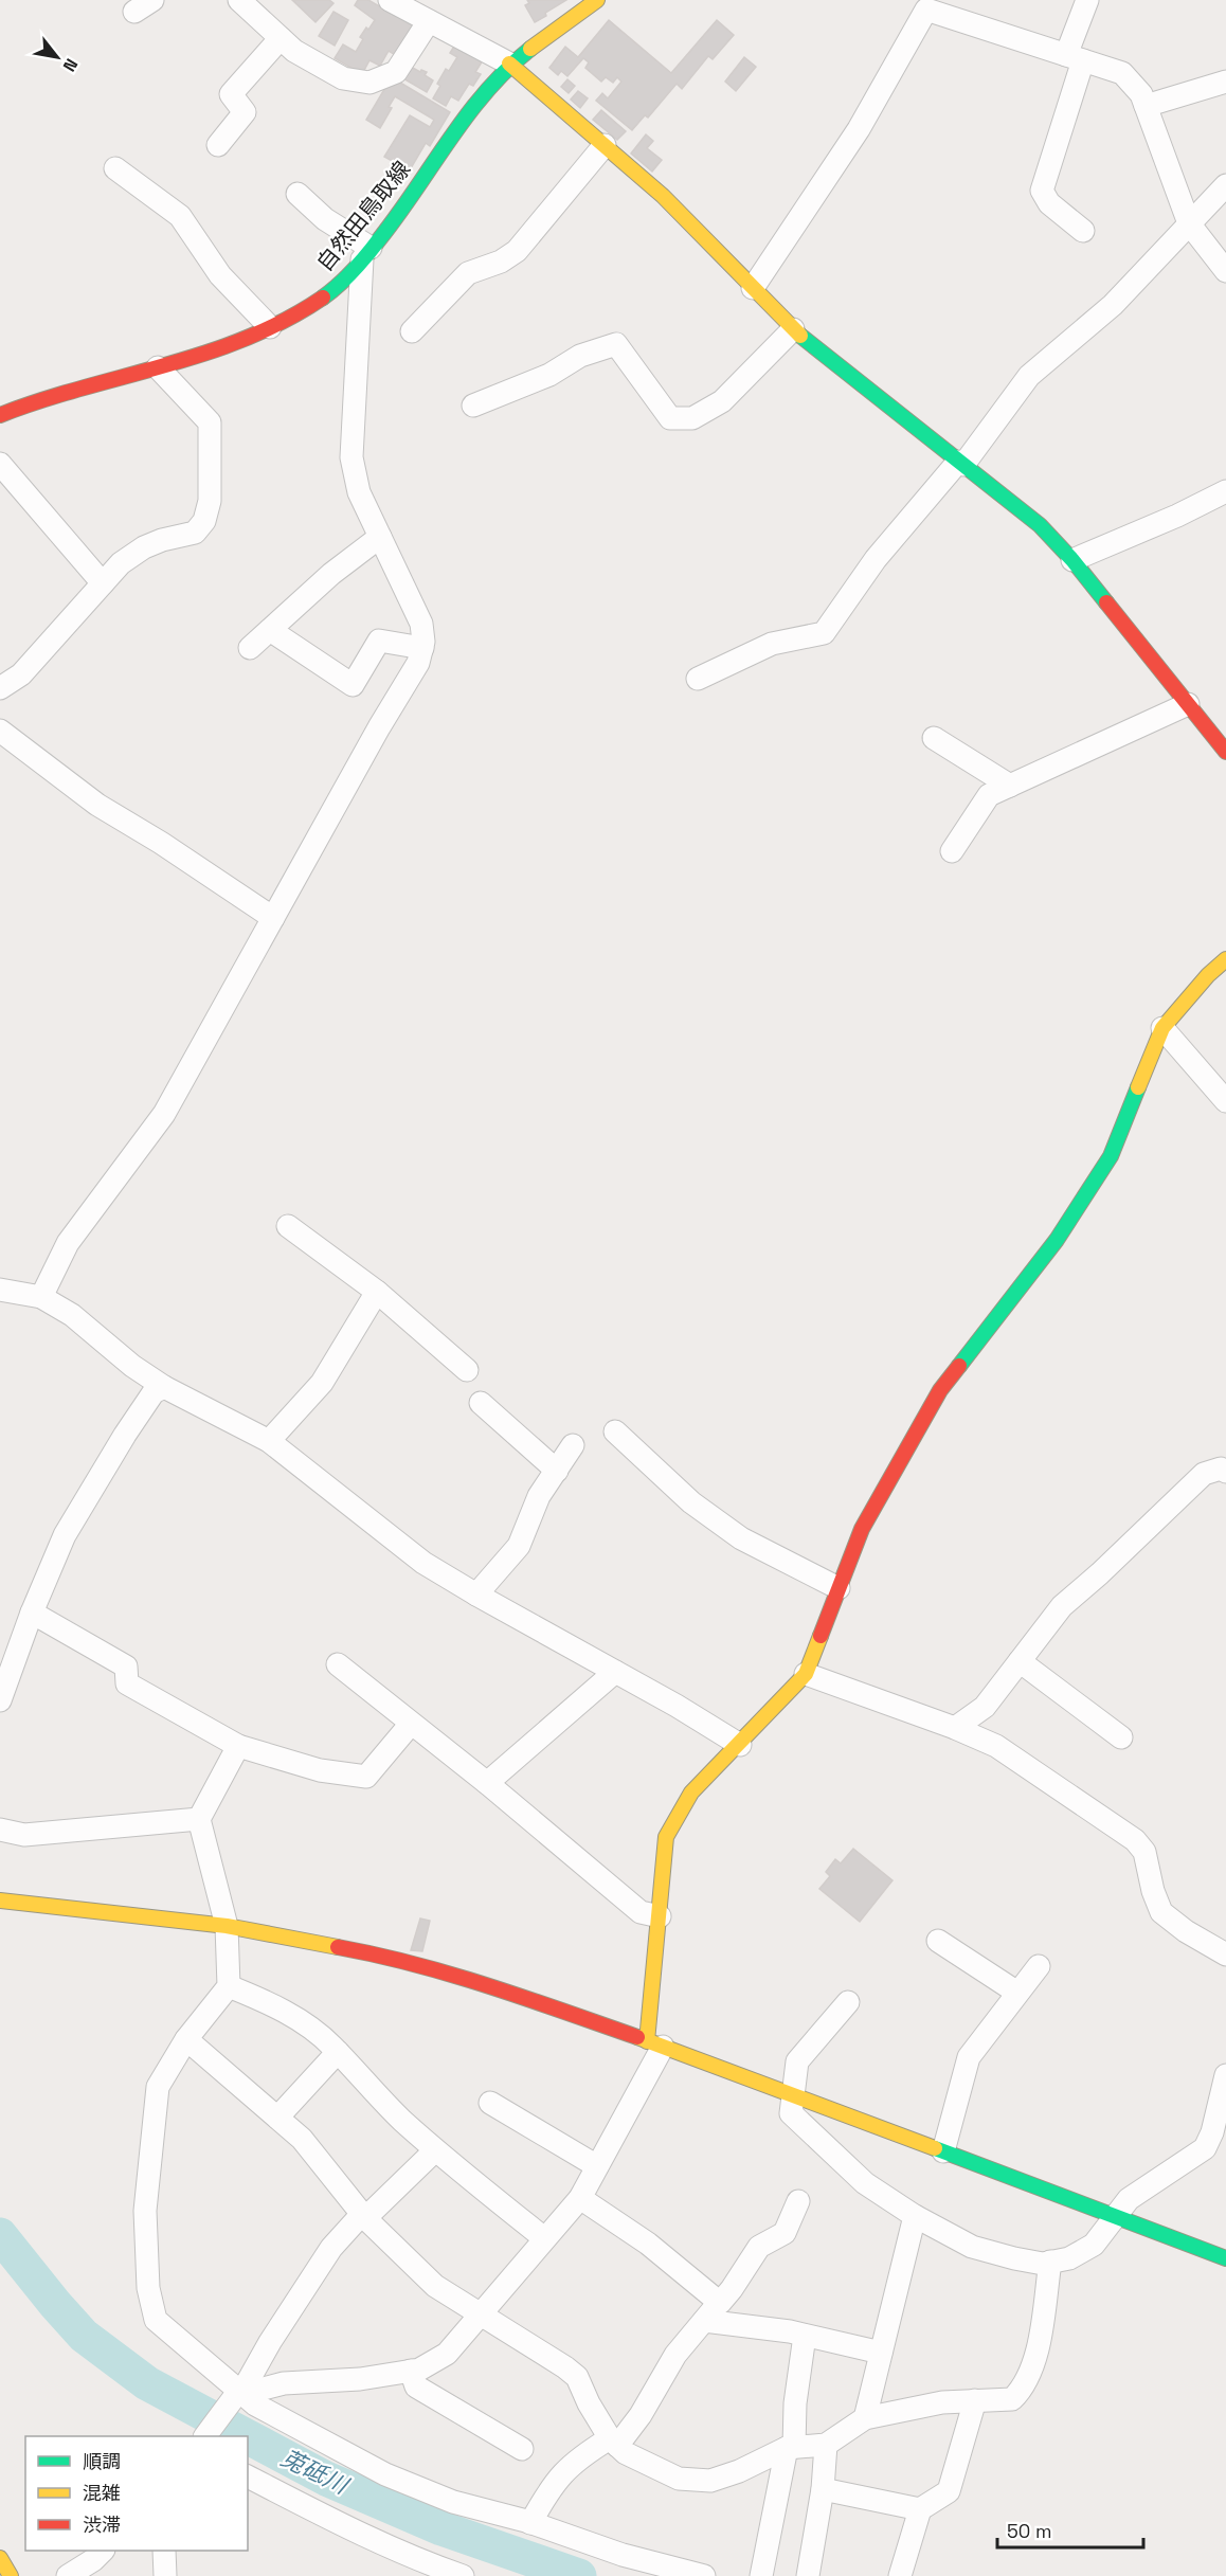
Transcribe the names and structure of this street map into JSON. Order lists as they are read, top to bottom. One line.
{"streets":{"main road":["自然田鳥取線"]},"water":["莵砥川"],"legend":["順調","混雑","渋滞"],"scale_bar":"50 m","north":"bottom right"}
